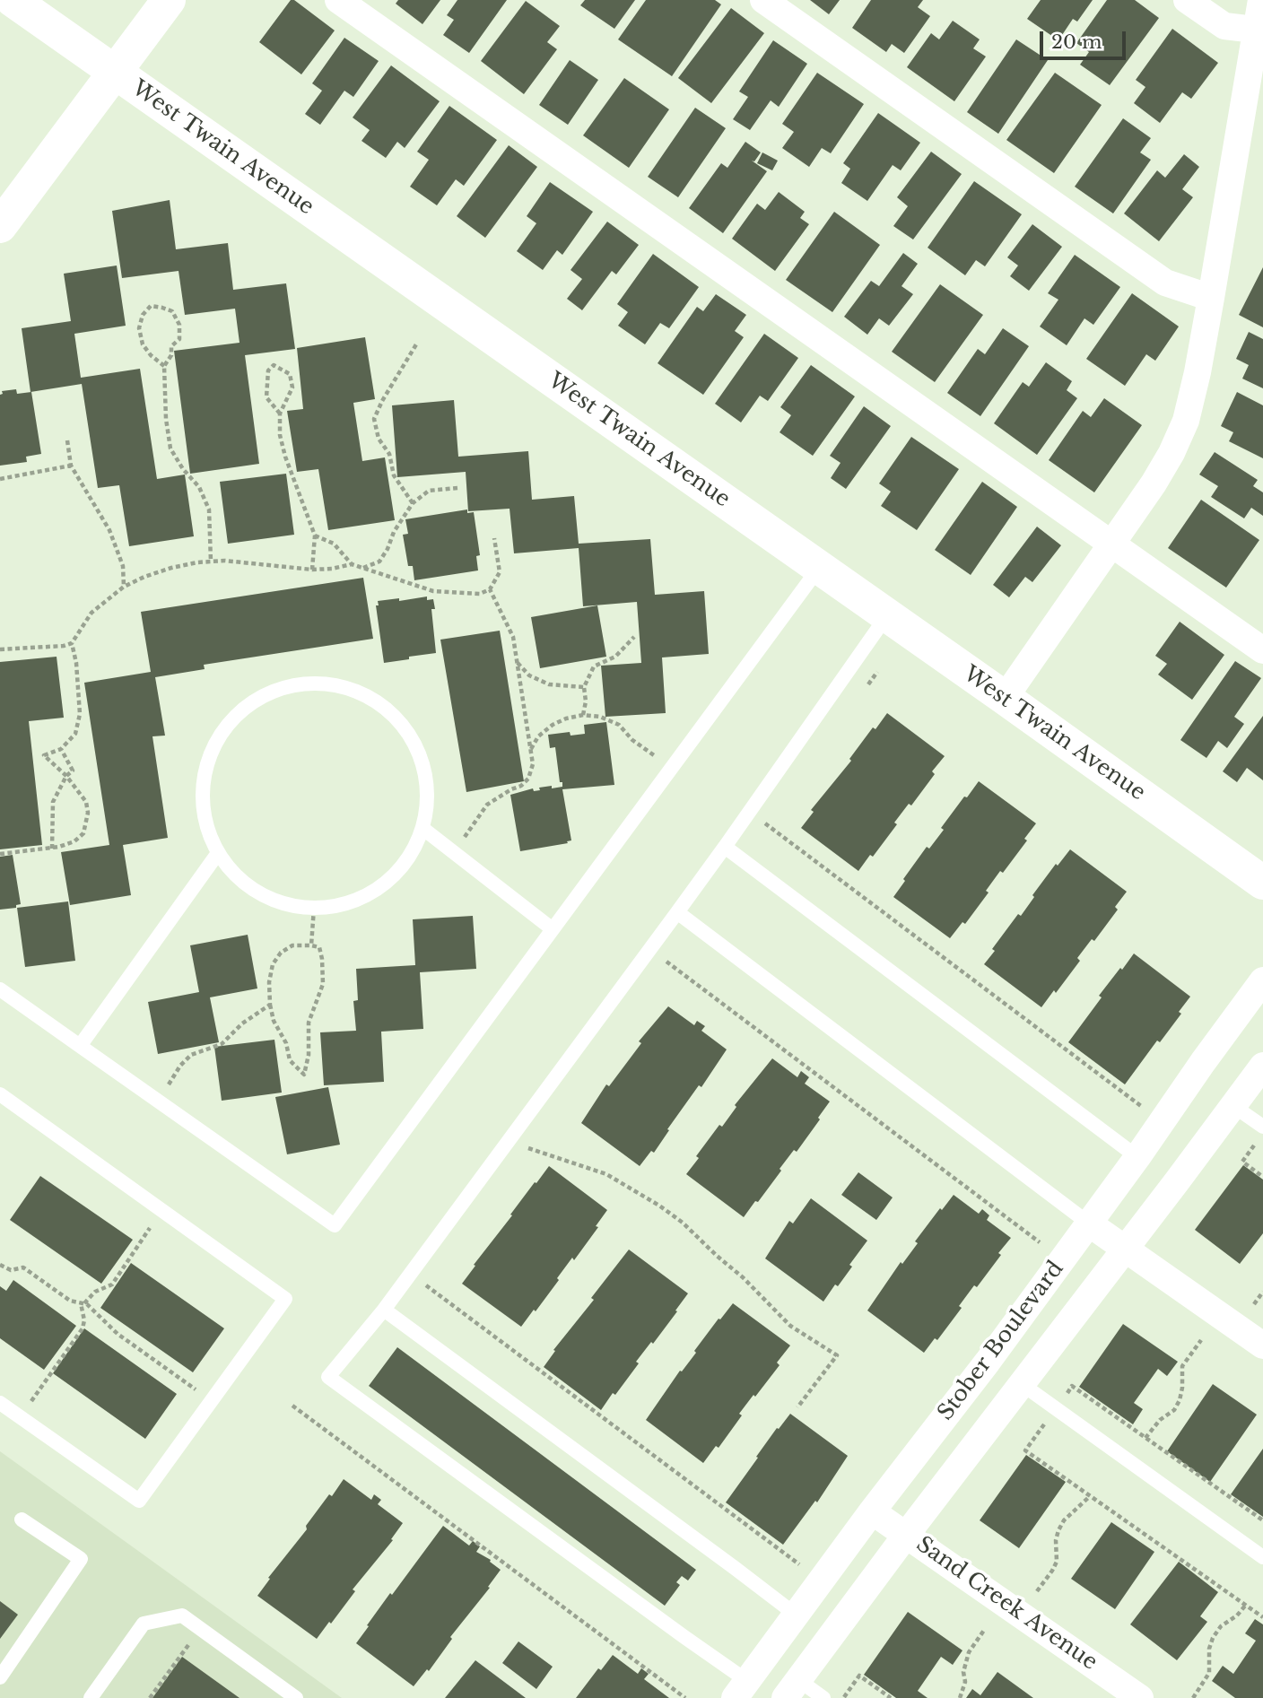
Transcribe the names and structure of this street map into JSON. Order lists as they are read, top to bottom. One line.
{"streets":{"main road":["West Twain Avenue"],"street":["Stober Boulevard","Sand Creek Avenue"]},"crossings":[["Stober Boulevard","Sand Creek Avenue"]],"scale_bar":"20 m"}
